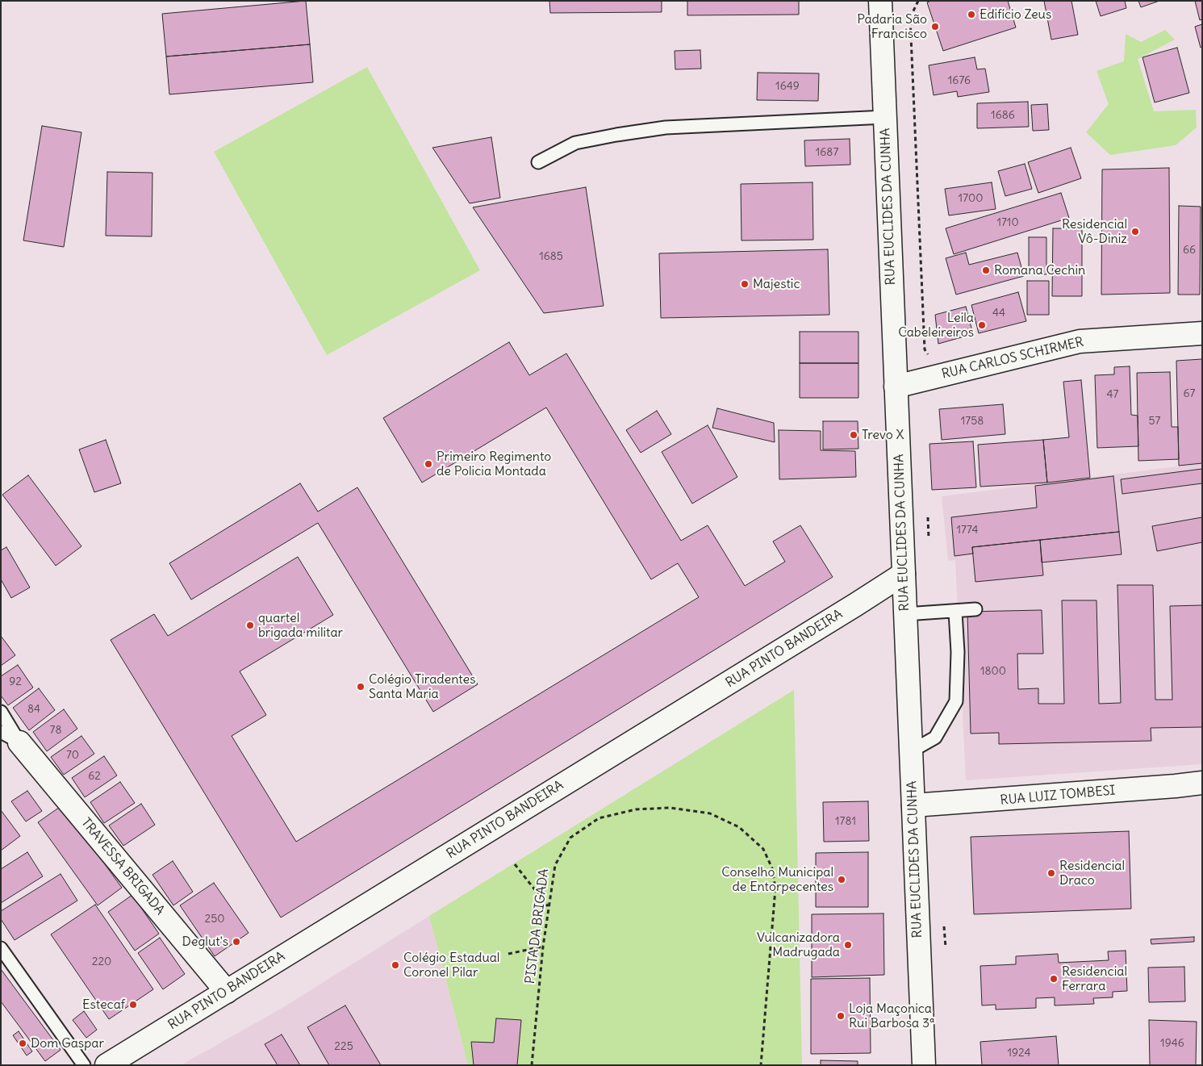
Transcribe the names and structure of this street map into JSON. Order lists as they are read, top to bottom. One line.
{"streets":{"street":["RUA EUCLIDES DA CUNHA","RUA CARLOS SCHIRMER","RUA PINTO BANDEIRA","RUA LUIZ TOMBESI","TRAVESSA BRIGADA"],"path":["PISTA DA BRIGADA"]},"crossings":[["RUA EUCLIDES DA CUNHA","RUA CARLOS SCHIRMER"],["RUA EUCLIDES DA CUNHA","RUA PINTO BANDEIRA"],["RUA EUCLIDES DA CUNHA","RUA LUIZ TOMBESI"],["RUA PINTO BANDEIRA","TRAVESSA BRIGADA"]],"places":["Edifício Zeus","Padaria São Francisco","Residencial Vô-Diniz","Romana Cechin","Majestic","Leila Cabeleireiros","Trevo X","Primeiro Regimento de Policia Montada","quartel brigada militar","Colégio Tiradentes Santa Maria","Residencial Draco","Conselho Municipal de Entorpecentes","Deglut's","Vulcanizadora Madrugada","Colégio Estadual Coronel Pilar","Residencial Ferrara","Estecaf","Loja Maçonica Rui Barbosa 3ª","Dom Gaspar"],"house_numbers":["1676","1649","1686","1687","1700","1710","66","1685","44","67","47","1758","57","1774","1800","92","84","78","70","62","1781","250","220","1946","225","1924"]}
